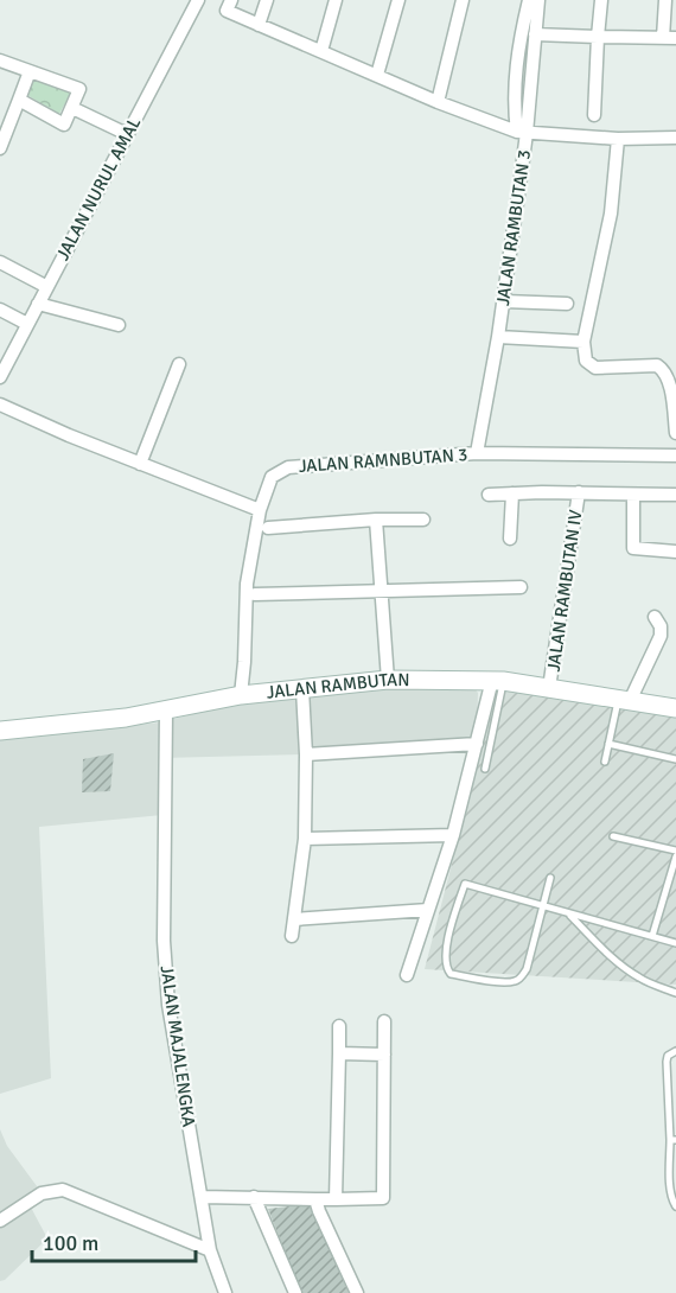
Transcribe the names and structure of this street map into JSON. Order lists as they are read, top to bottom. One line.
{"streets":{"main road":["JALAN RAMBUTAN"],"street":["JALAN NURUL AMAL","JALAN RAMBUTAN 3","JALAN RAMNBUTAN 3","JALAN RAMBUTAN IV","JALAN MAJALENGKA"]},"crossings":[["JALAN RAMBUTAN 3","JALAN RAMNBUTAN 3"],["JALAN RAMNBUTAN 3","JALAN RAMBUTAN"],["JALAN RAMBUTAN IV","JALAN RAMBUTAN"],["JALAN RAMBUTAN","JALAN MAJALENGKA"]],"scale_bar":"100 m"}
